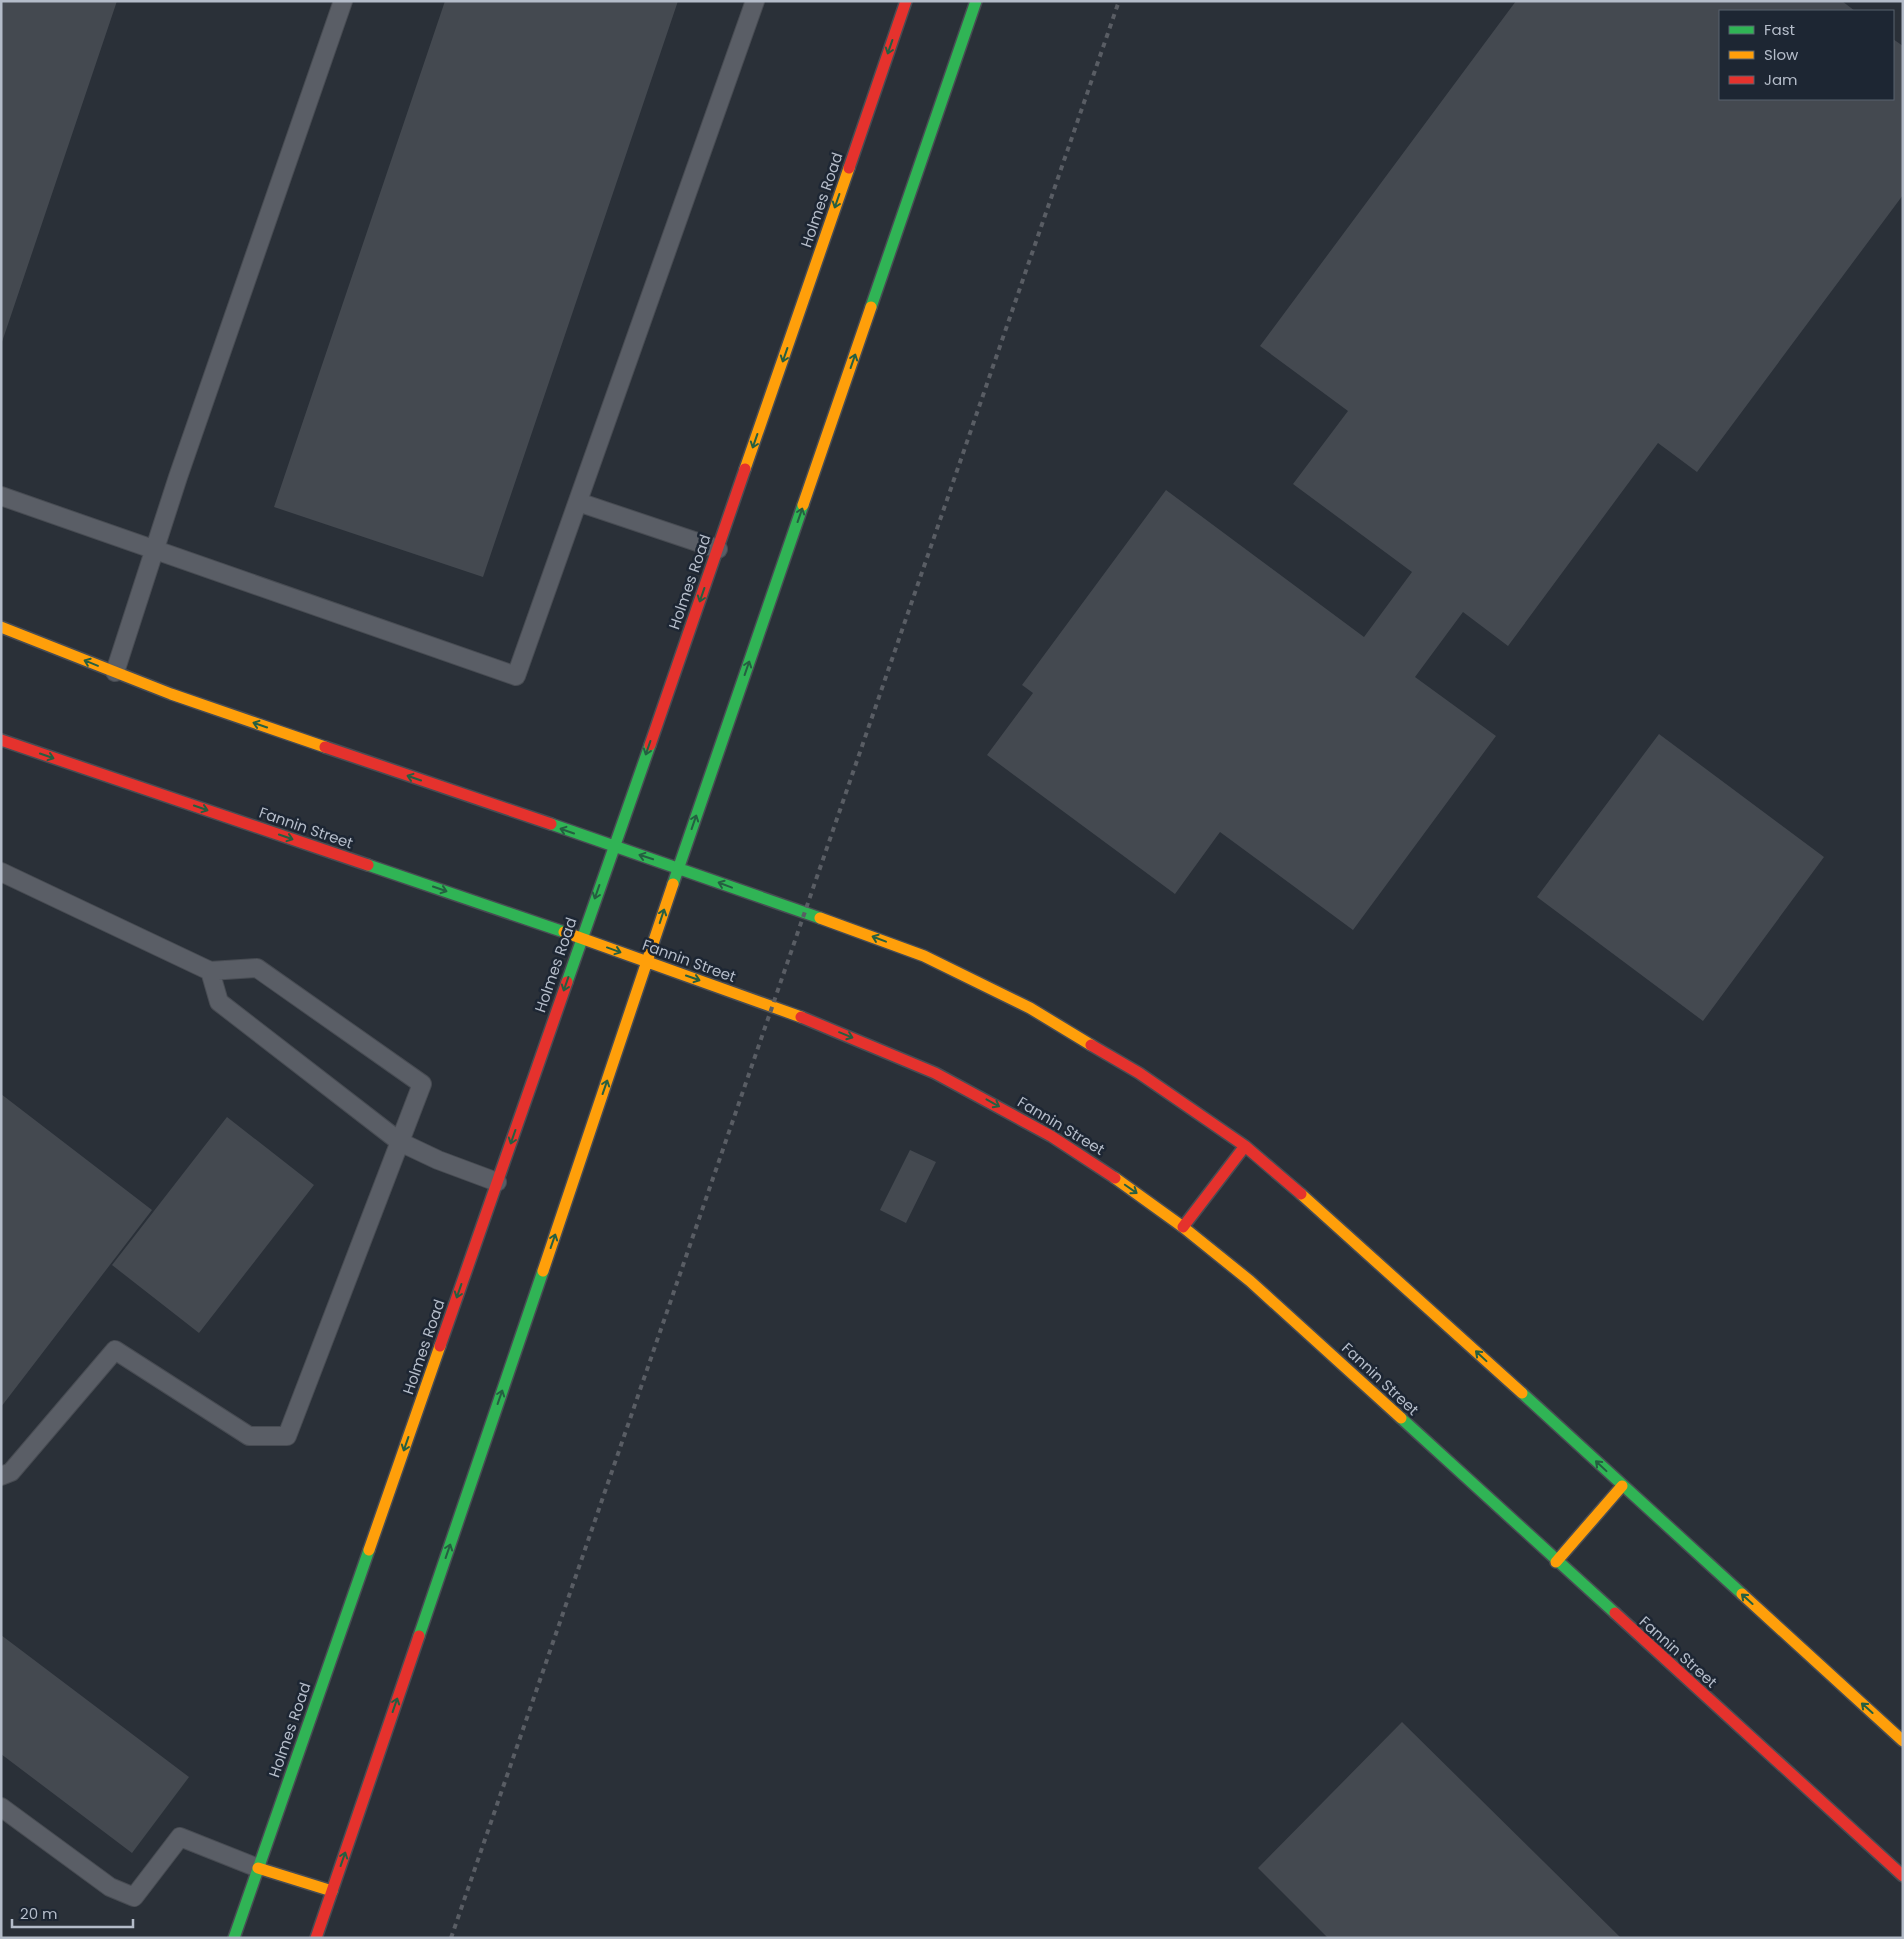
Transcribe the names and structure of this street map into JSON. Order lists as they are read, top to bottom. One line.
{"streets":{"main road":["Holmes Road","Fannin Street"]},"crossings":[["Holmes Road","Fannin Street"]],"legend":["Fast","Slow","Jam"],"scale_bar":"20 m"}
